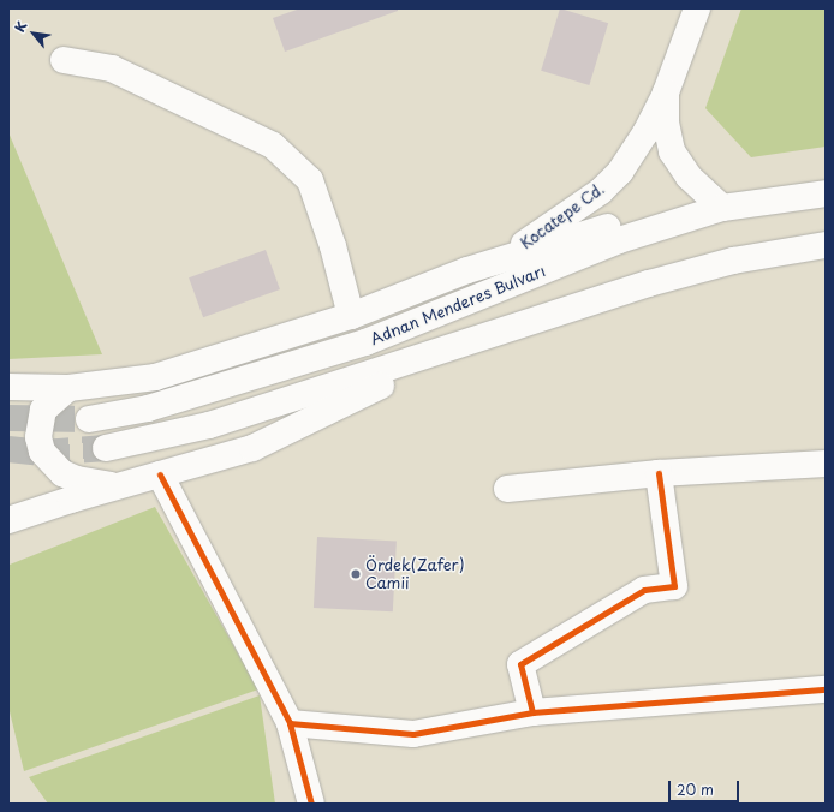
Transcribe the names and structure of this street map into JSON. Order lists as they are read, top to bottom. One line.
{"streets":{"main road":["Kocatepe Cd.","Adnan Menderes Bulvarı"]},"crossings":[["Kocatepe Cd.","Adnan Menderes Bulvarı"]],"places":["Ördek(Zafer) Camii"],"scale_bar":"20 m","north":"top left"}
